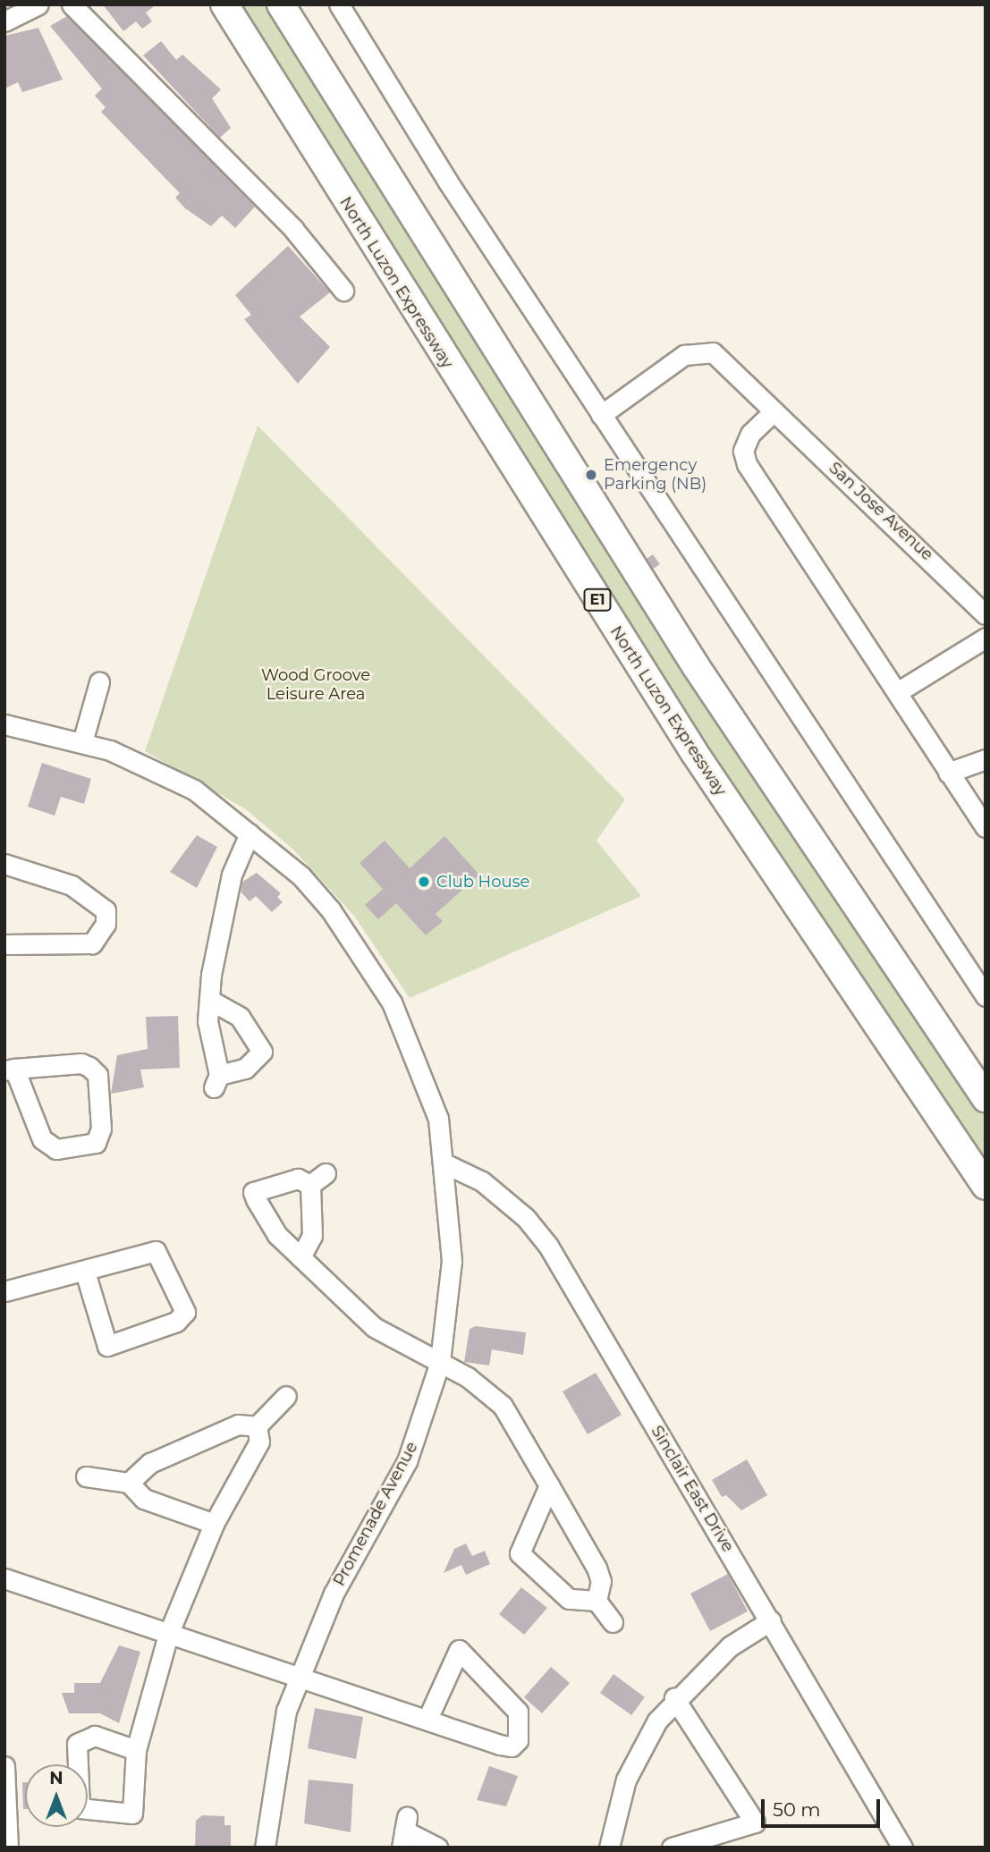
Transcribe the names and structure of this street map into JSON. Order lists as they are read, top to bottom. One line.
{"streets":{"highway":["North Luzon Expressway","E1"],"street":["San Jose Avenue","Sinclair East Drive","Promenade Avenue"]},"crossings":[["Sinclair East Drive","Promenade Avenue"]],"parks":["Wood Groove Leisure Area"],"places":["Emergency Parking (NB)","Club House"],"scale_bar":"50 m","north":"top"}
